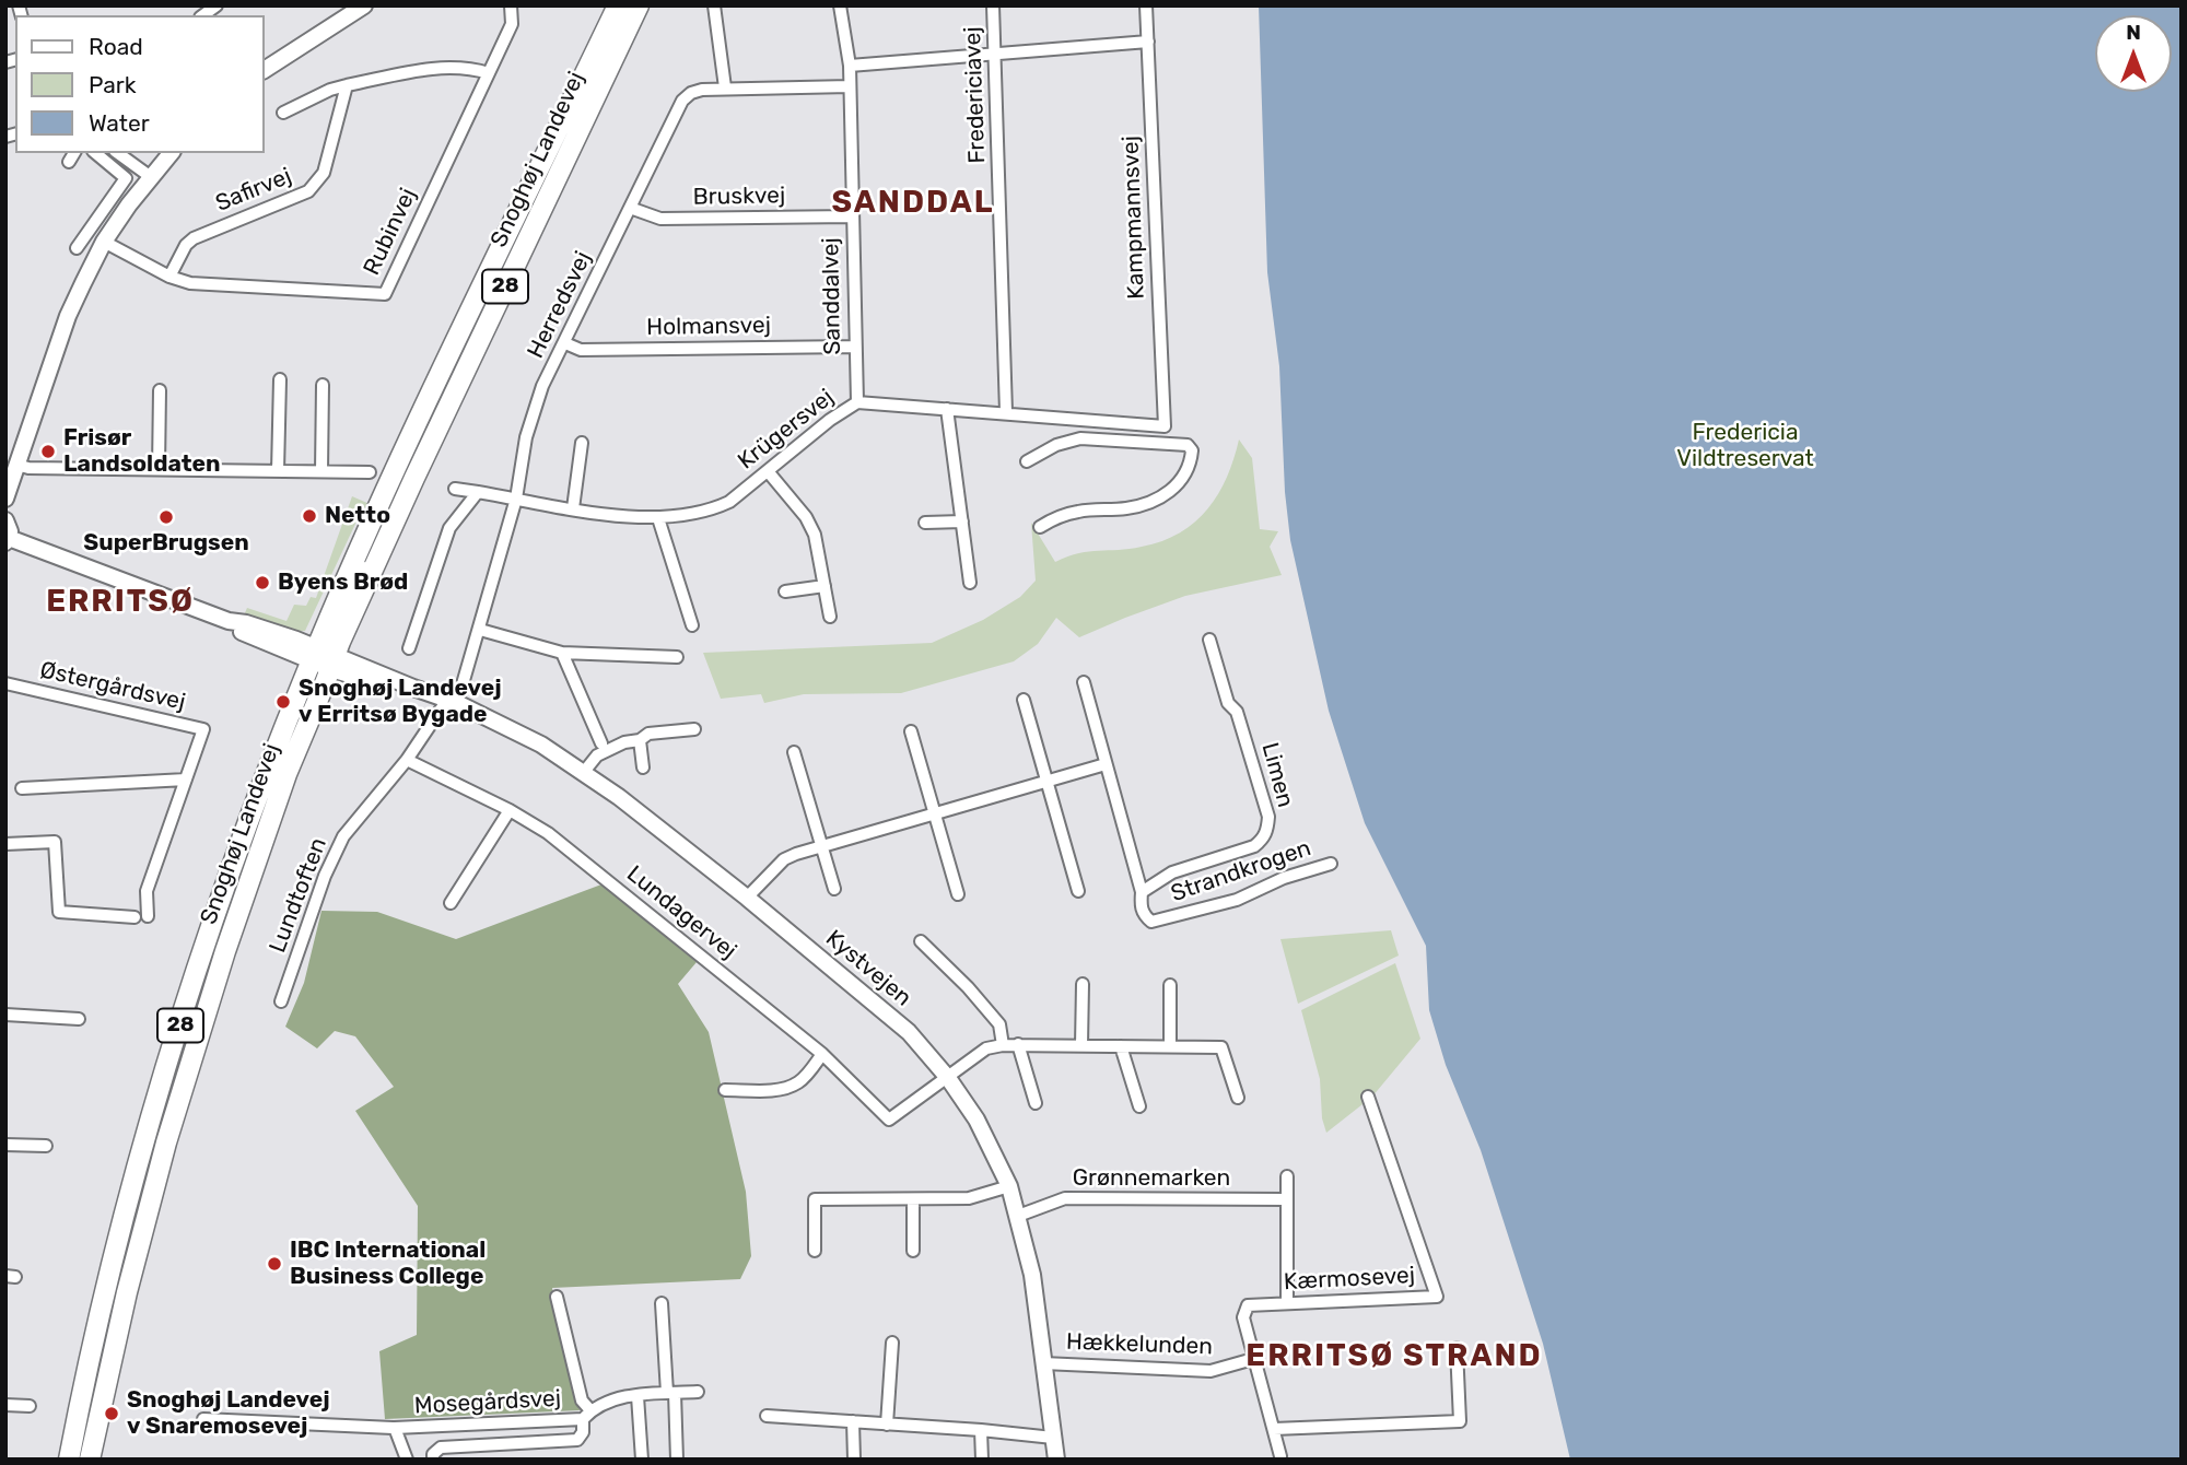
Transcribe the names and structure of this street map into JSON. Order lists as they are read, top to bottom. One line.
{"streets":{"main road":["Snoghøj Landevej","28"],"street":["Fredericiavej","Safirvej","Bruskvej","Kampmannsvej","Rubinvej","Sanddalvej","Herredsvej","Holmansvej","Krügersvej","Østergårdsvej","Limen","Strandkrogen","Lundtoften","Lundagervej","Kystvejen","Grønnemarken","Kærmosevej","Hækkelunden","Mosegårdsvej"]},"crossings":[["Fredericiavej","Krügersvej"],["Snoghøj Landevej","Kystvejen"],["Safirvej","Rubinvej"],["Bruskvej","Sanddalvej"],["Bruskvej","Herredsvej"],["Kampmannsvej","Krügersvej"],["Sanddalvej","Herredsvej"],["Sanddalvej","Holmansvej"],["Sanddalvej","Krügersvej"],["Herredsvej","Holmansvej"],["Herredsvej","Krügersvej"],["Herredsvej","Lundtoften"],["Herredsvej","Kystvejen"],["Limen","Strandkrogen"],["Lundtoften","Lundagervej"],["Lundtoften","Kystvejen"],["Lundagervej","Kystvejen"],["Kystvejen","Grønnemarken"],["Kystvejen","Hækkelunden"],["Kærmosevej","Hækkelunden"]],"districts":["SANDDAL","ERRITSØ","ERRITSØ STRAND"],"parks":["Fredericia Vildtreservat"],"places":["Frisør Landsoldaten","Netto","SuperBrugsen","Byens Brød","Snoghøj Landevej v Erritsø Bygade","IBC International Business College","Snoghøj Landevej v Snaremosevej"],"legend":["Road","Park","Water"],"north":"top"}
